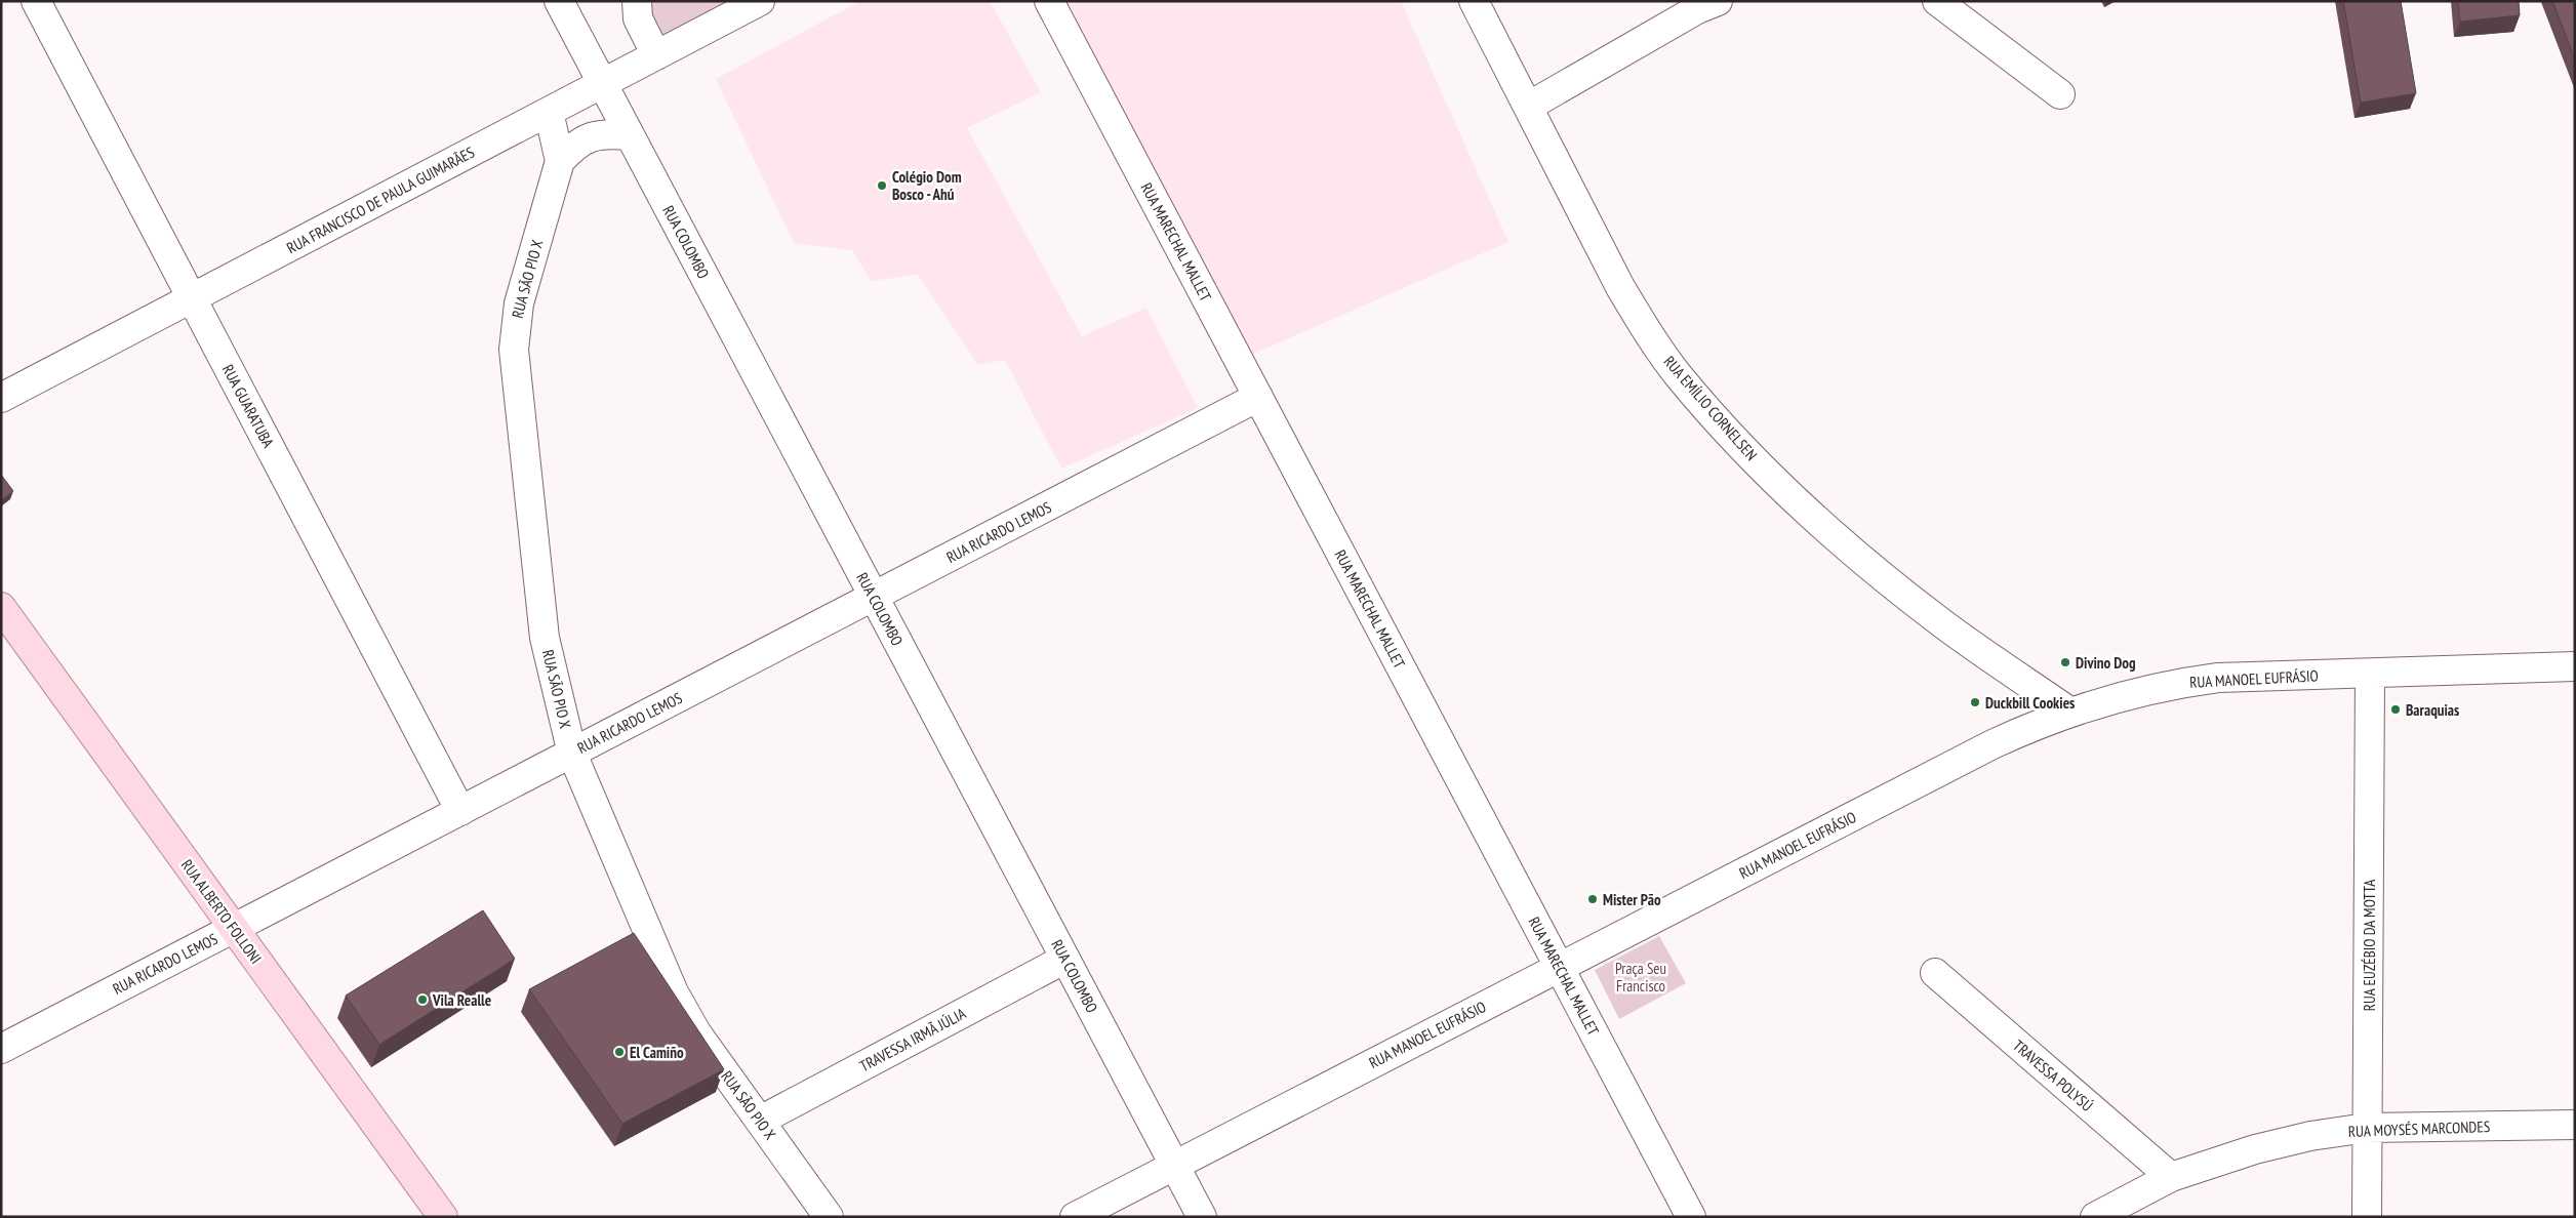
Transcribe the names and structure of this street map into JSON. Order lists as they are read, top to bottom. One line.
{"streets":{"main road":["RUA ALBERTO FOLLONI"],"street":["RUA FRANCISCO DE PAULA GUIMARÃES","RUA COLOMBO","RUA MARECHAL MALLET","RUA SÃO PIO X","RUA GUARATUBA","RUA EMÍLIO CORNELSEN","RUA RICARDO LEMOS","RUA MANOEL EUFRÁSIO","RUA EUZÉBIO DA MOTTA","TRAVESSA IRMÃ JÚLIA","TRAVESSA POLYSÚ","RUA MOYSÉS MARCONDES"]},"crossings":[["RUA FRANCISCO DE PAULA GUIMARÃES","RUA COLOMBO"],["RUA FRANCISCO DE PAULA GUIMARÃES","RUA SÃO PIO X"],["RUA FRANCISCO DE PAULA GUIMARÃES","RUA GUARATUBA"],["RUA COLOMBO","RUA SÃO PIO X"],["RUA COLOMBO","RUA RICARDO LEMOS"],["RUA COLOMBO","RUA MANOEL EUFRÁSIO"],["RUA COLOMBO","TRAVESSA IRMÃ JÚLIA"],["RUA MARECHAL MALLET","RUA RICARDO LEMOS"],["RUA MARECHAL MALLET","RUA MANOEL EUFRÁSIO"],["RUA SÃO PIO X","RUA RICARDO LEMOS"],["RUA SÃO PIO X","TRAVESSA IRMÃ JÚLIA"],["RUA GUARATUBA","RUA RICARDO LEMOS"],["RUA EMÍLIO CORNELSEN","RUA MANOEL EUFRÁSIO"],["RUA RICARDO LEMOS","RUA ALBERTO FOLLONI"],["RUA MANOEL EUFRÁSIO","RUA EUZÉBIO DA MOTTA"],["RUA EUZÉBIO DA MOTTA","RUA MOYSÉS MARCONDES"],["TRAVESSA POLYSÚ","RUA MOYSÉS MARCONDES"]],"parks":["Praça Seu Francisco"],"places":["Colégio Dom Bosco - Ahú","Divino Dog","Duckbill Cookies","Baraquias","Mister Pão","Vila Realle","El Camiño"]}
